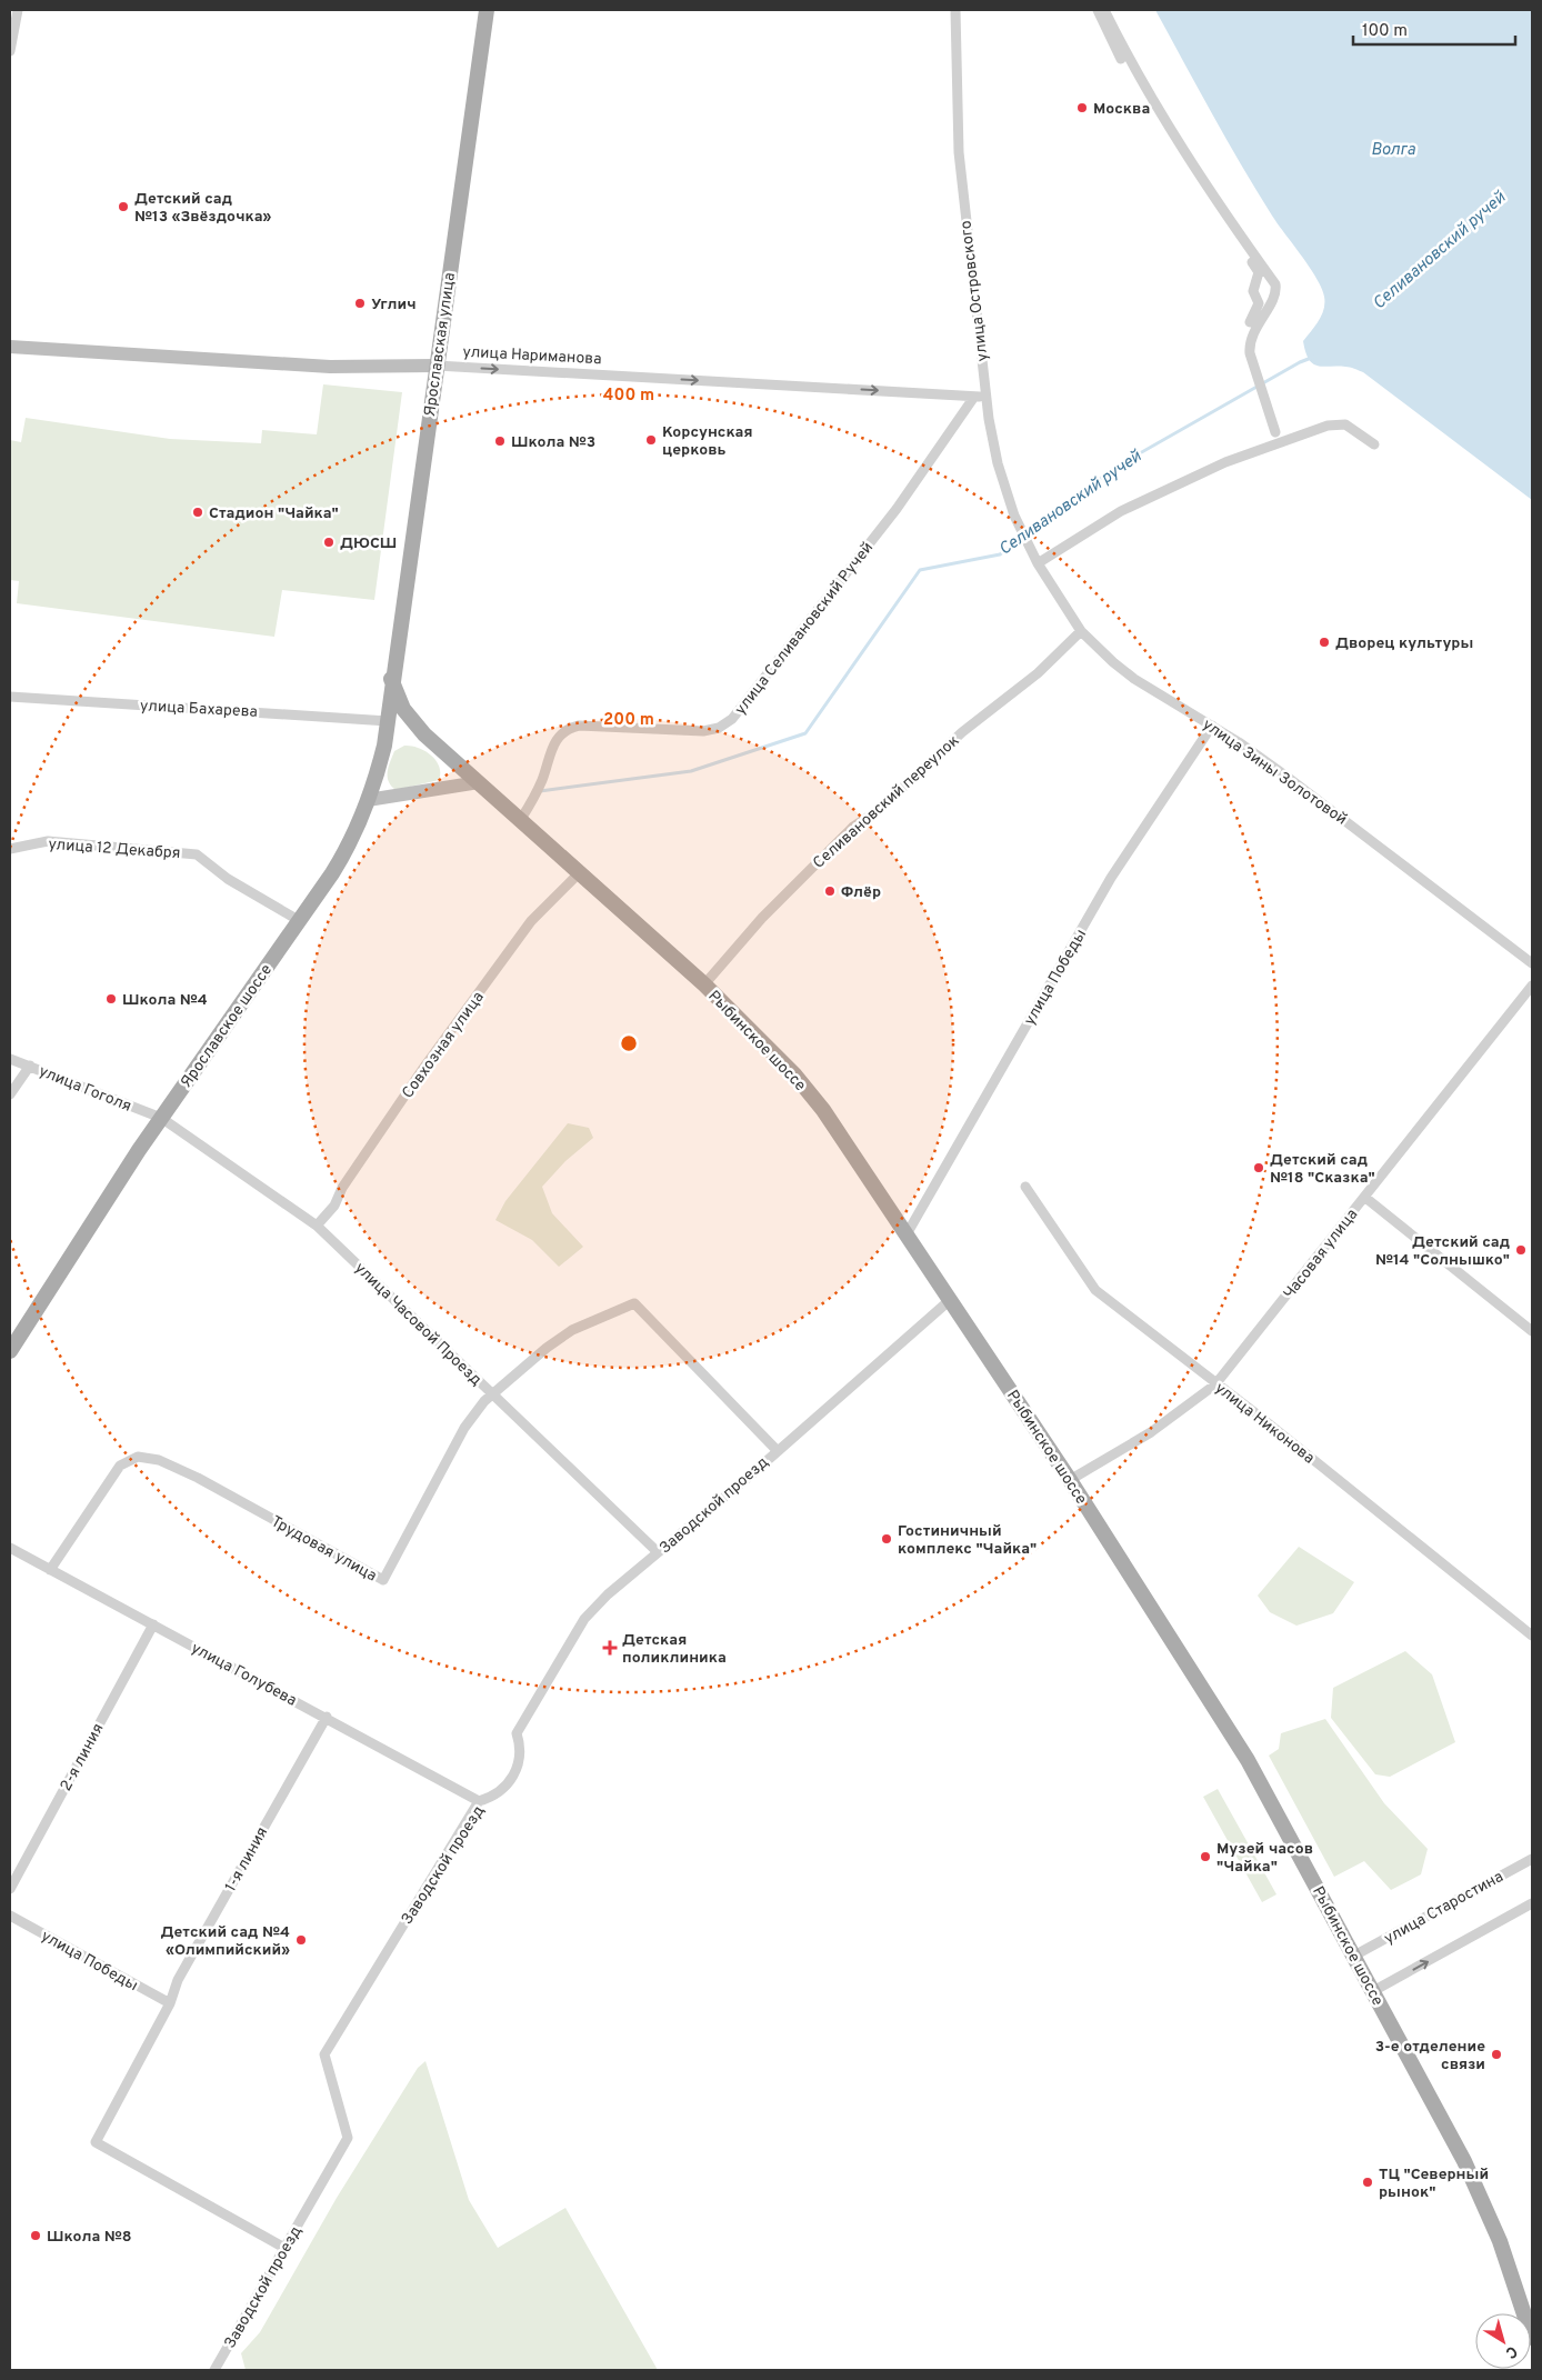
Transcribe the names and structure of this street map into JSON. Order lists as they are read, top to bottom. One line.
{"streets":{"main road":["Ярославская улица","улица Нариманова","Ярославское шоссе","Рыбинское шоссе"],"street":["улица Островского","улица Селивановский Ручей","улица Бахарева","улица Зины Золотовой","Селивановский переулок","улица 12 Декабря","улица Победы","Совхозная улица","улица Гоголя","Часовая улица","улица Часовой Проезд","улица Никонова","Заводской проезд","Трудовая улица","улица Голубева","2-я линия","1-я линия","улица Старостина"]},"crossings":[["улица Островского","улица Нариманова"],["улица Островского","улица Зины Золотовой"],["Ярославская улица","улица Нариманова"],["Ярославская улица","Ярославское шоссе"],["Ярославская улица","Рыбинское шоссе"],["улица Нариманова","улица Селивановский Ручей"],["улица Селивановский Ручей","Рыбинское шоссе"],["улица Бахарева","Ярославское шоссе"],["улица Зины Золотовой","Селивановский переулок"],["улица Зины Золотовой","улица Победы"],["Селивановский переулок","Рыбинское шоссе"],["улица 12 Декабря","Ярославское шоссе"],["улица Победы","Рыбинское шоссе"],["улица Победы","1-я линия"],["Ярославское шоссе","Рыбинское шоссе"],["Ярославское шоссе","улица Гоголя"],["Ярославское шоссе","улица Часовой Проезд"],["Рыбинское шоссе","Совхозная улица"],["Рыбинское шоссе","Часовая улица"],["Рыбинское шоссе","Заводской проезд"],["Рыбинское шоссе","улица Старостина"],["Совхозная улица","улица Часовой Проезд"],["улица Гоголя","улица Часовой Проезд"],["Часовая улица","улица Никонова"],["улица Часовой Проезд","Заводской проезд"],["улица Часовой Проезд","Трудовая улица"],["Заводской проезд","Трудовая улица"],["Заводской проезд","улица Голубева"],["Заводской проезд","1-я линия"],["Трудовая улица","улица Голубева"],["улица Голубева","2-я линия"],["улица Голубева","1-я линия"]],"one_way":["улица Нариманова"],"water":["Волга","Селивановский ручей"],"places":{"other":["Москва","Детский сад №13 «Звёздочка»","Углич","Корсунская церковь","Школа №3","Стадион \"Чайка\"","ДЮСШ","Дворец культуры","Флёр","Школа №4","Детский сад №18 \"Сказка\"","Детский сад №14 \"Солнышко\"","Гостиничный комплекс \"Чайка\"","Музей часов \"Чайка\"","Детский сад №4 «Олимпийский»","3-е отделение связи","ТЦ \"Северный рынок\"","Школа №8"],"health":["Детская поликлиника"]},"scale_bar":"100 m","north":"bottom right","rings":["400 m","200 m"]}
